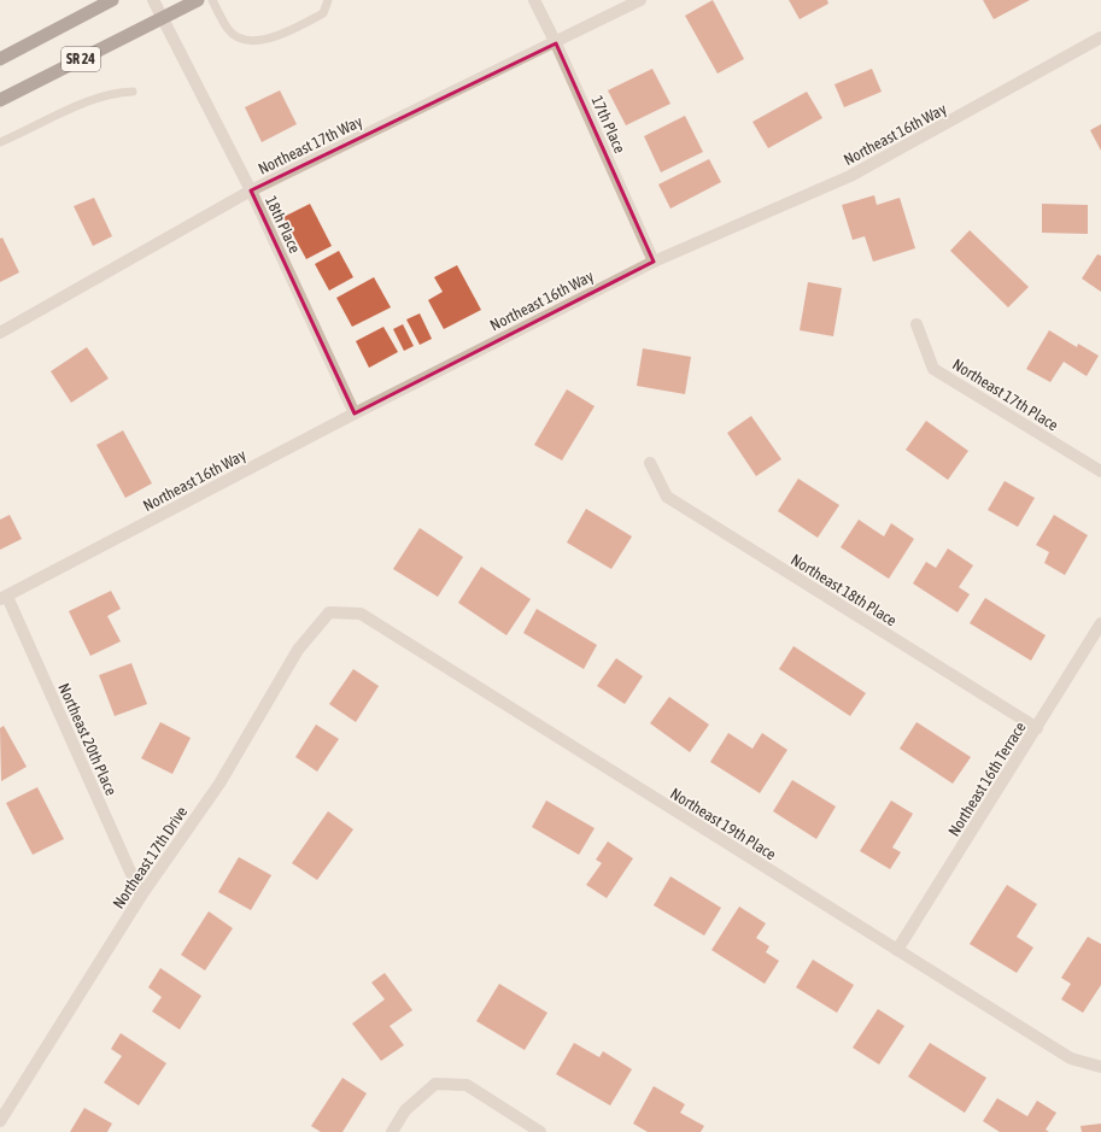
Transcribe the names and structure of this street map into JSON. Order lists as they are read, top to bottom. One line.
{"streets":{"highway":["SR 24"],"street":["17th Place","Northeast 16th Way","Northeast 17th Way","18th Place","Northeast 17th Place","Northeast 18th Place","Northeast 20th Place","Northeast 16th Terrace","Northeast 19th Place","Northeast 17th Drive"]},"crossings":[["SR 24","18th Place"],["17th Place","Northeast 16th Way"],["17th Place","Northeast 17th Way"],["Northeast 16th Way","18th Place"],["Northeast 16th Way","Northeast 20th Place"],["Northeast 17th Way","18th Place"],["Northeast 18th Place","Northeast 16th Terrace"],["Northeast 20th Place","Northeast 17th Drive"],["Northeast 16th Terrace","Northeast 19th Place"],["Northeast 19th Place","Northeast 17th Drive"]]}
